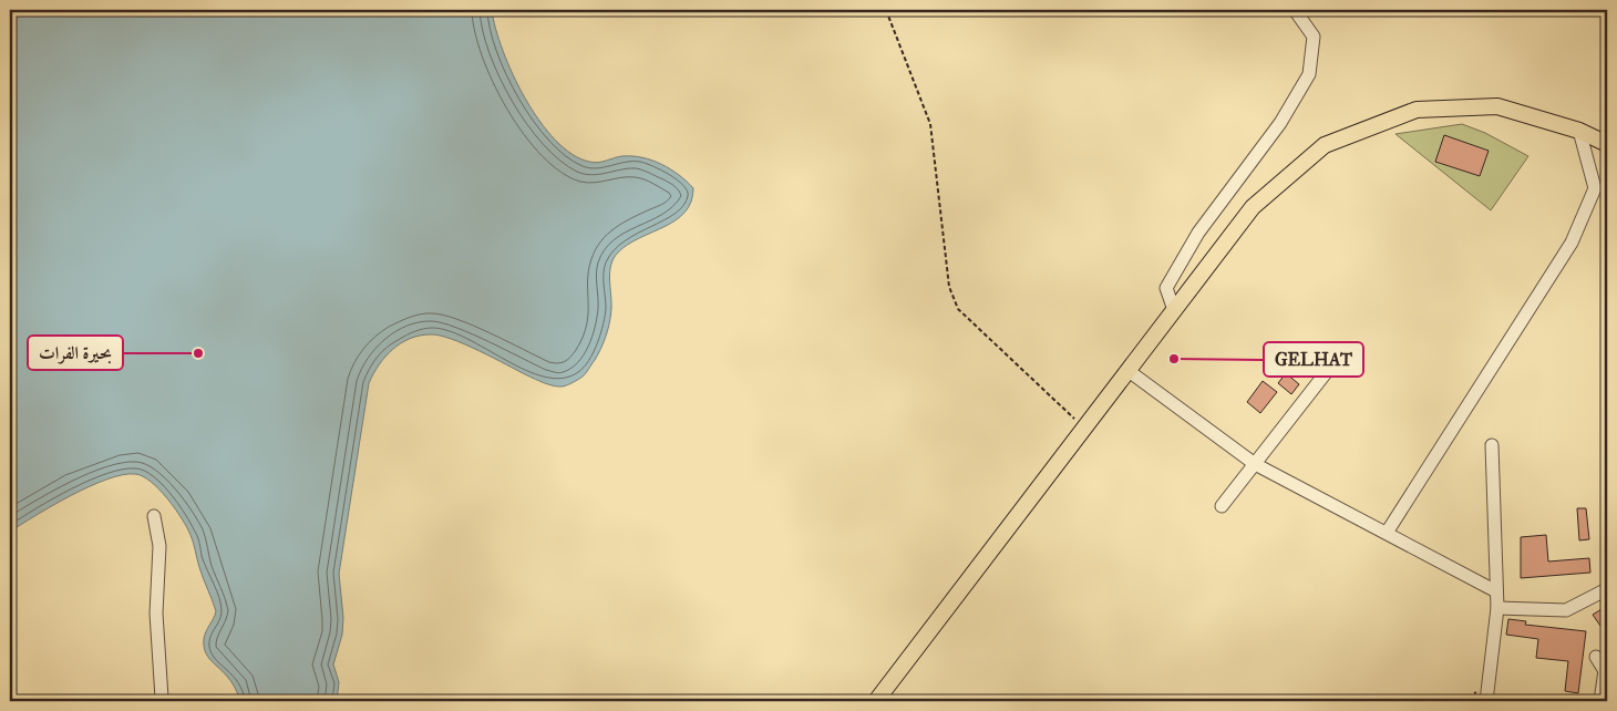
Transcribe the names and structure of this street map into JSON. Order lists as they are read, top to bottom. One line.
{"places":["بحيرة الفرات","GELHAT"]}
